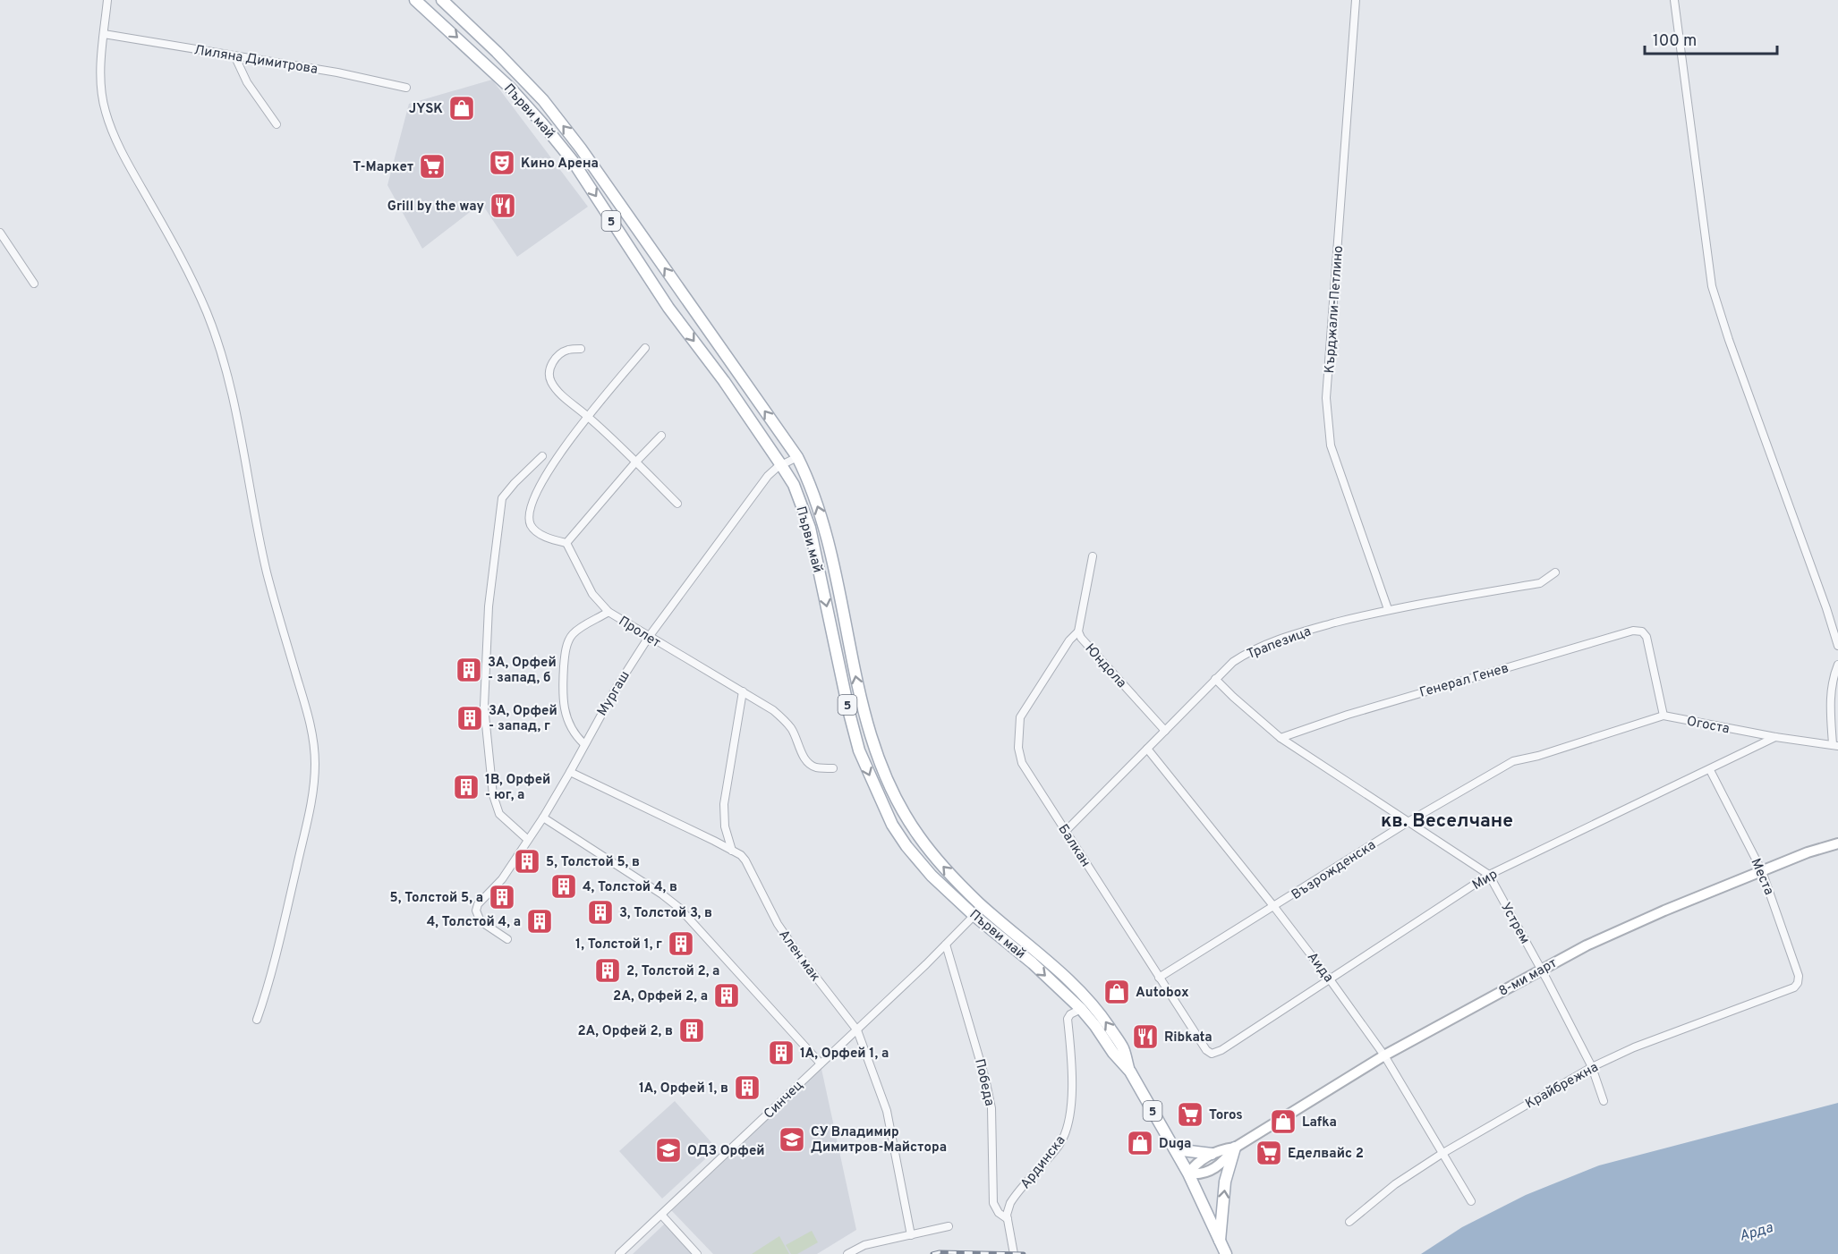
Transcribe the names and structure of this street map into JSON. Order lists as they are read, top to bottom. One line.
{"streets":{"main road":["Първи май","5","8-ми март"],"street":["Лиляна Димитрова","Кърджали-Петлино","Пролет","Трапезица","Юндола","Генерал Генев","Мургаш","Огоста","Балкан","Възрожденска","Места","Мир","Устрем","Ален мак","Аида","Победа","Крайбрежна","Синчец","Ардинска"]},"crossings":[["Първи май","Мургаш"],["Първи май","Синчец"],["Първи май","Ардинска"],["Кърджали-Петлино","Трапезица"],["Пролет","Мургаш"],["Трапезица","Юндола"],["Трапезица","Балкан"],["Трапезица","Устрем"],["Трапезица","Аида"],["Юндола","Балкан"],["Генерал Генев","Огоста"],["Генерал Генев","Възрожденска"],["Генерал Генев","Устрем"],["Мургаш","Ален мак"],["Огоста","Възрожденска"],["Огоста","Мир"],["Балкан","Възрожденска"],["Балкан","Мир"],["Възрожденска","Устрем"],["Възрожденска","Аида"],["Места","Мир"],["Места","8-ми март"],["Места","Крайбрежна"],["Мир","Устрем"],["Мир","Аида"],["Устрем","8-ми март"],["Устрем","Крайбрежна"],["Ален мак","Синчец"],["Аида","8-ми март"],["Аида","Крайбрежна"],["Победа","Синчец"],["Победа","Ардинска"]],"districts":["кв. Веселчане"],"water":["Арда"],"places":{"shop":["JYSK","Autobox","Lafka","Duga"],"theatre":["Кино Арена"],"supermarket":["Т-Маркет","Toros","Еделвайс 2"],"restaurant":["Grill by the way","Ribkata"],"building":["3А, Орфей - запад, б","3А, Орфей - запад, г","1В, Орфей - юг, а","5, Толстой 5, в","4, Толстой 4, в","5, Толстой 5, а","3, Толстой 3, в","4, Толстой 4, а","1, Толстой 1, г","2, Толстой 2, а","2А, Орфей 2, а","2А, Орфей 2, в","1А, Орфей 1, а","1А, Орфей 1, в"],"school or university":["СУ Владимир Димитров-Майстора","ОДЗ Орфей"]},"scale_bar":"100 m"}
